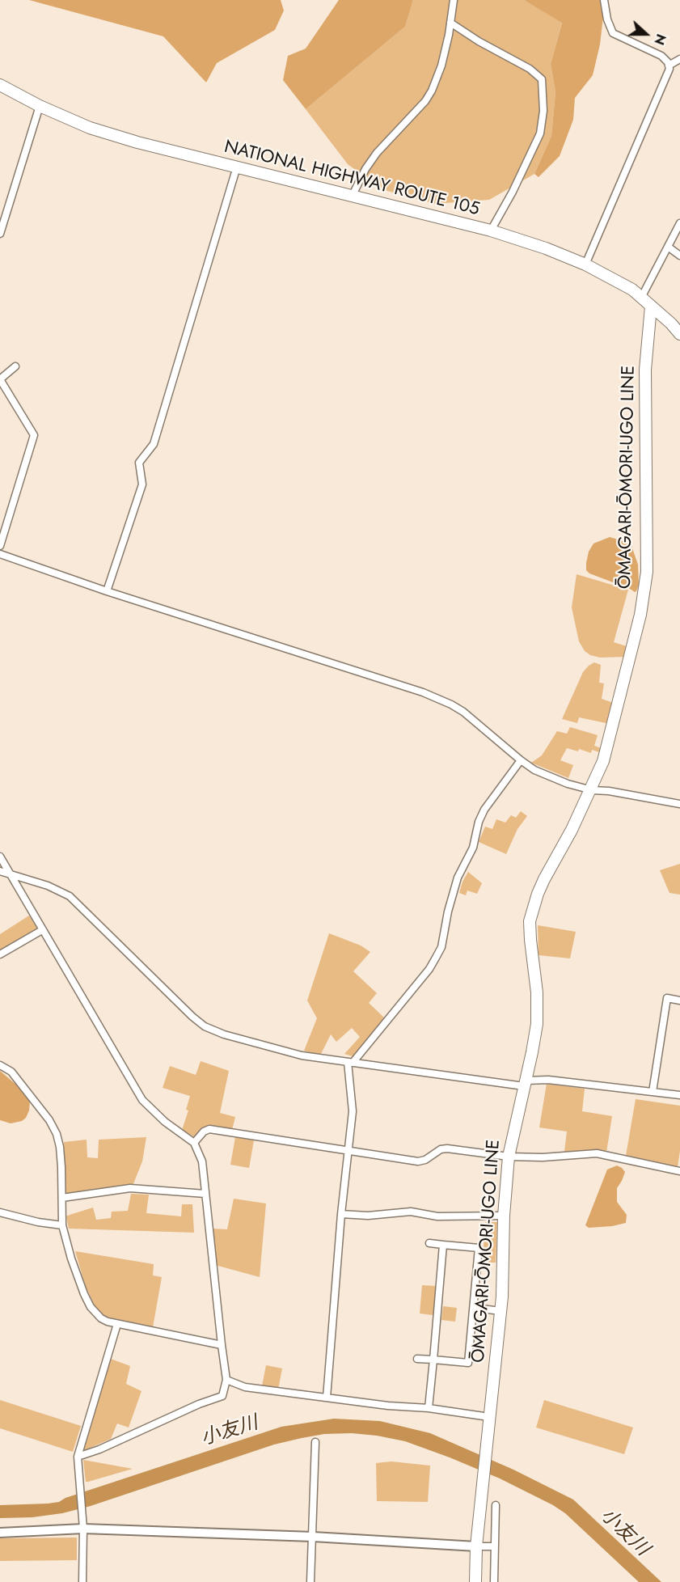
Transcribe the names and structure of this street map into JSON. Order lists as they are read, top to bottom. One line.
{"streets":{"main road":["NATIONAL HIGHWAY ROUTE 105","ŌMAGARI-ŌMORI-UGO LINE"]},"crossings":[["NATIONAL HIGHWAY ROUTE 105","ŌMAGARI-ŌMORI-UGO LINE"]],"water":["小友川"],"north":"right"}
